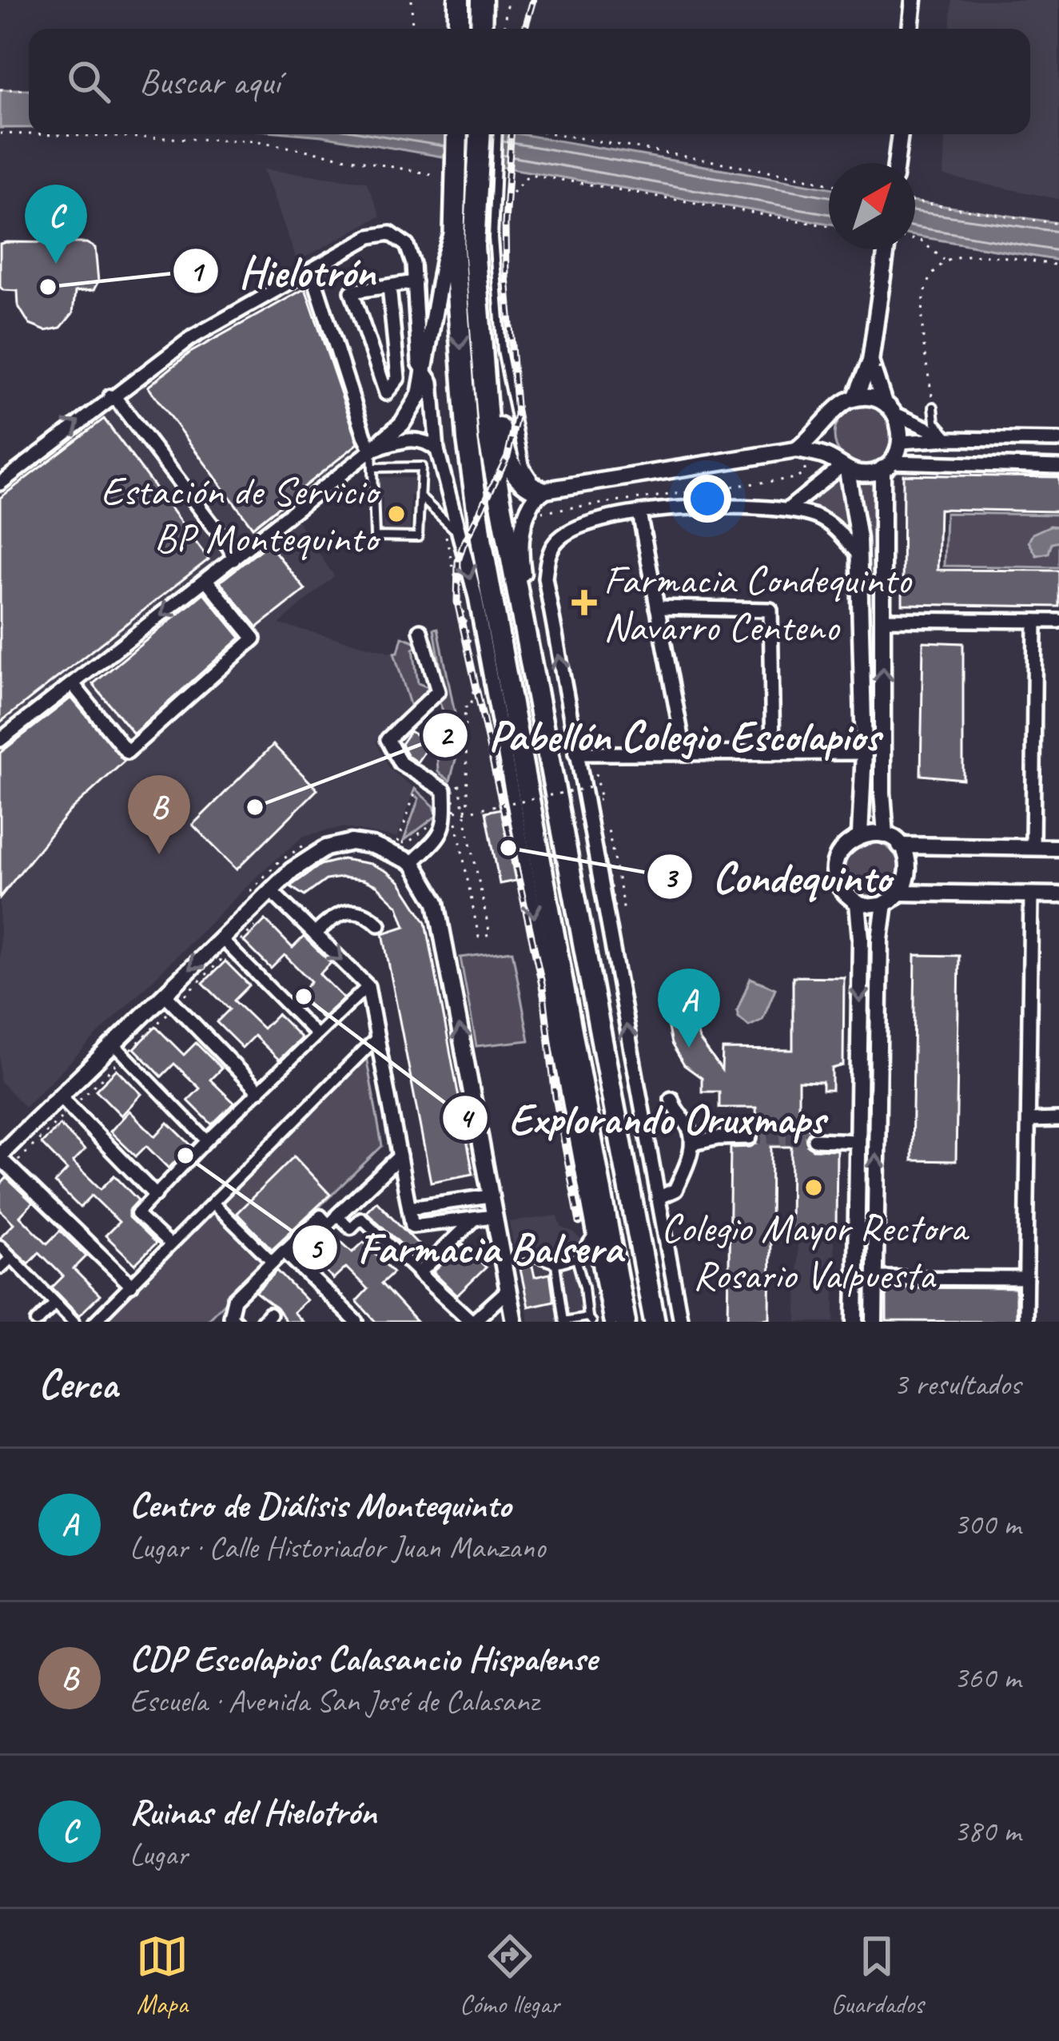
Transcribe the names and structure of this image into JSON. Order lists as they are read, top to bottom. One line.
{"places":{"other":["Hielotrón","Estación de Servicio BP Montequinto","Pabellón Colegio Escolapios","Condequinto","Explorando Oruxmaps","Farmacia Balsera","Colegio Mayor Rectora Rosario Valpuesta"],"health":["Farmacia Condequinto Navarro Centeno"]},"north":"top right","page":{"search":"Buscar aquí","pins":["C","B","A"],"heading":["Cerca","3 resultados"],"list":[{"mark":"A","name":"Centro de Diálisis Montequinto","note":"Lugar · Calle Historiador Juan Manzano","value":"300 m"},{"mark":"B","name":"CDP Escolapios Calasancio Hispalense","note":"Escuela · Avenida San José de Calasanz","value":"360 m"},{"mark":"C","name":"Ruinas del Hielotrón","note":"Lugar","value":"380 m"}],"nav":["Mapa","Cómo llegar","Guardados"]}}
